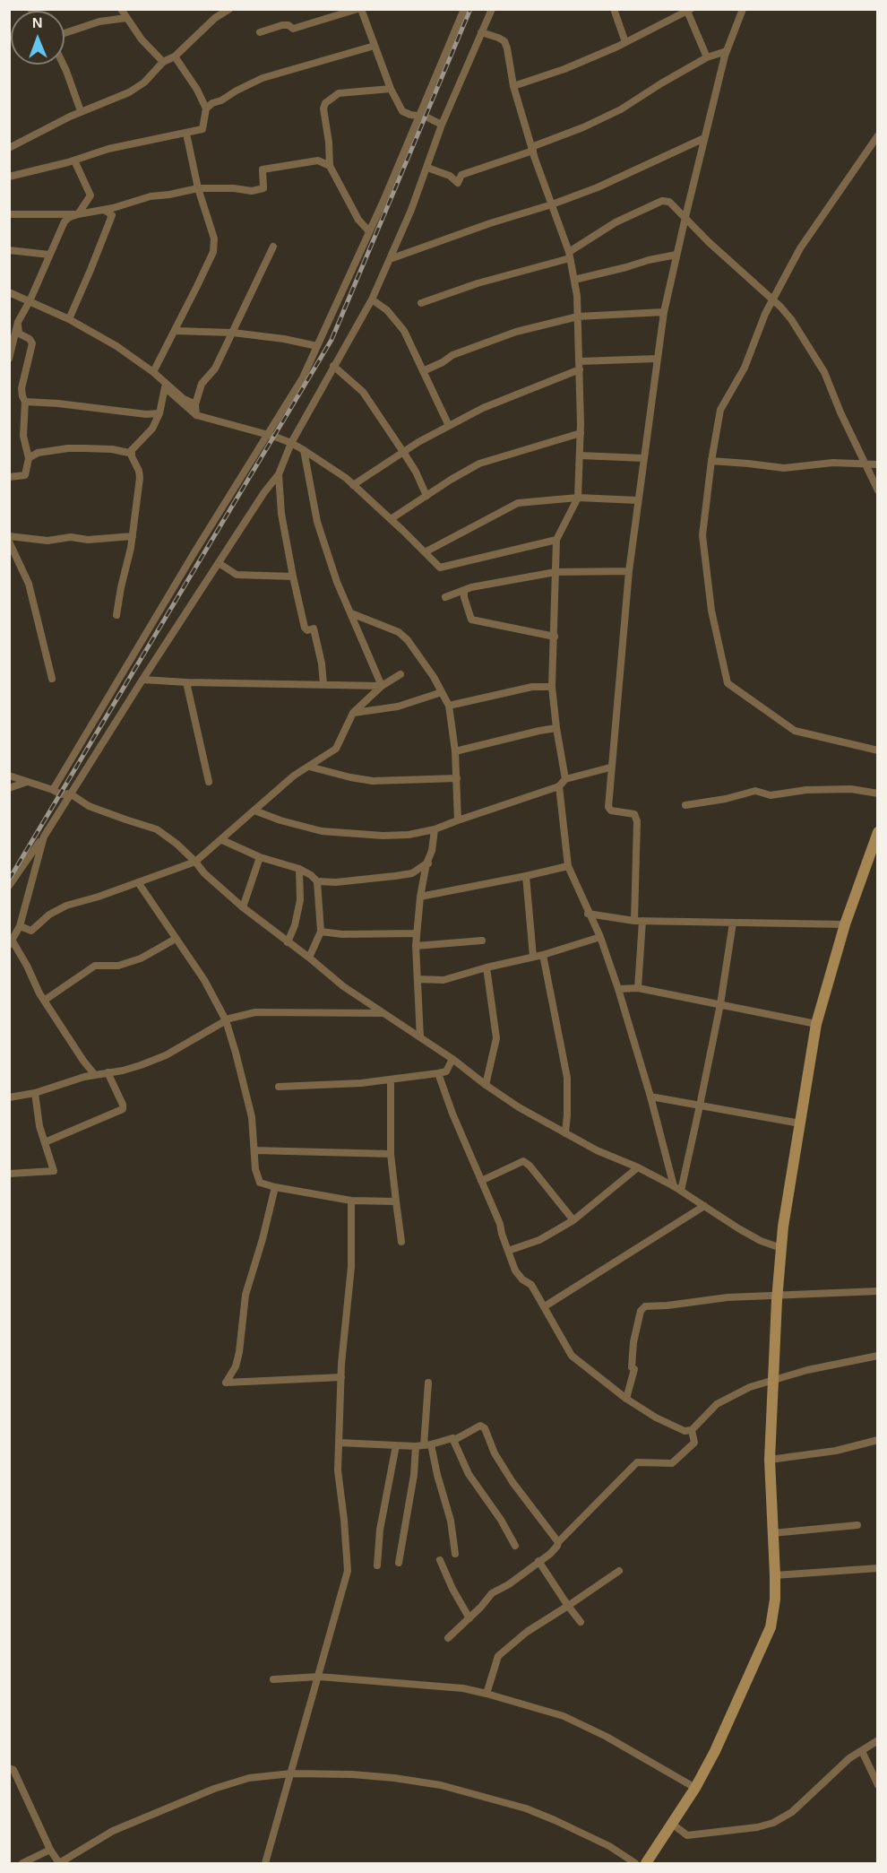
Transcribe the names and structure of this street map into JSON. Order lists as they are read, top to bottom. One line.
{"north":"top"}
